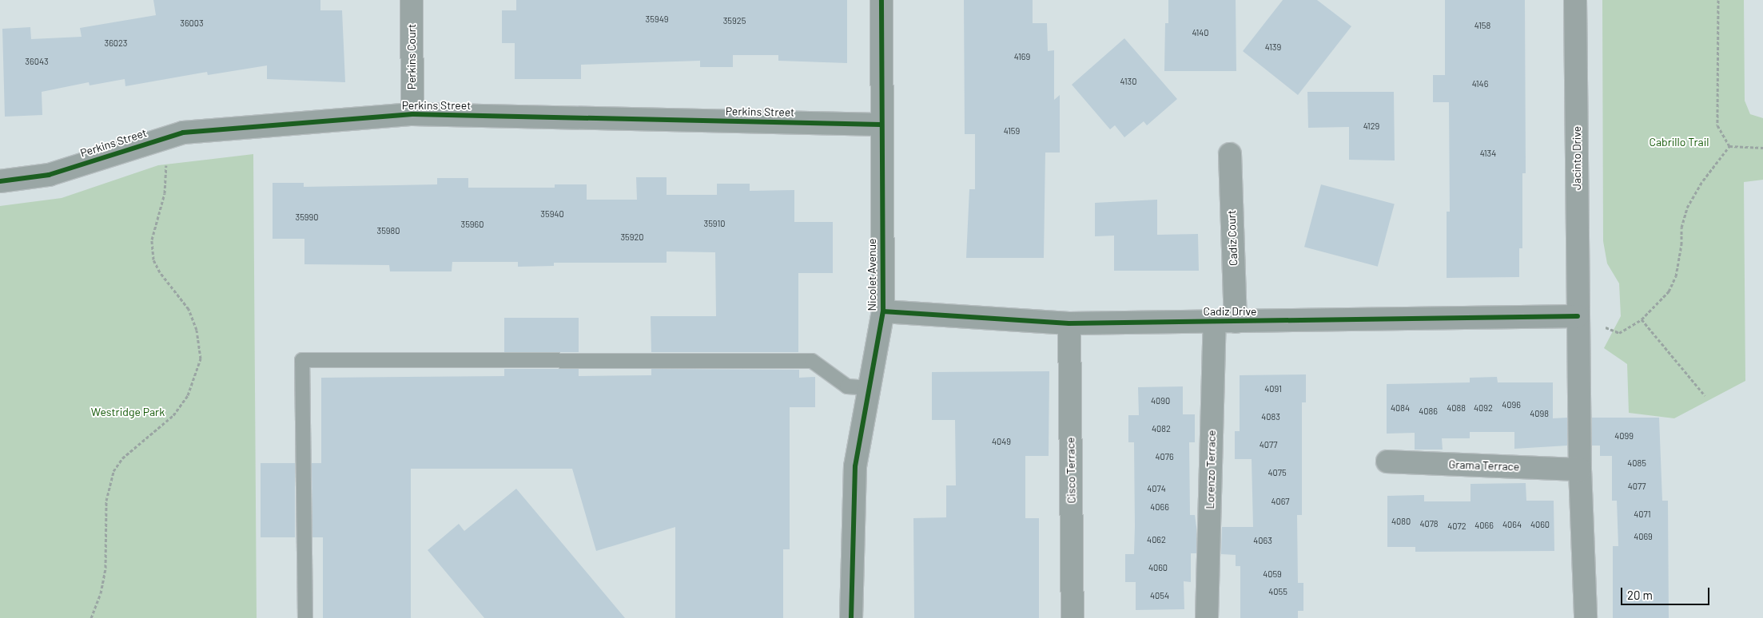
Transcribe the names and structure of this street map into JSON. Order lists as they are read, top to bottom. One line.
{"streets":{"street":["Perkins Court","Perkins Street","Jacinto Drive","Cadiz Court","Nicolet Avenue","Cadiz Drive","Grama Terrace","Lorenzo Terrace","Cisco Terrace"]},"crossings":[["Perkins Court","Perkins Street"],["Perkins Street","Nicolet Avenue"],["Jacinto Drive","Cadiz Drive"],["Cadiz Court","Cadiz Drive"],["Nicolet Avenue","Cadiz Drive"],["Cadiz Drive","Lorenzo Terrace"],["Cadiz Drive","Cisco Terrace"]],"parks":["Cabrillo Trail","Westridge Park"],"house_numbers":["35949","35925","36003","4158","4140","36023","4139","4169","36043","4130","4146","4129","4159","4134","35940","35990","35910","35960","35980","35920","4091","4090","4096","4084","4088","4092","4086","4098","4083","4082","4099","4049","4077","4076","4085","4075","4077","4074","4067","4066","4071","4080","4078","4064","4060","4066","4072","4069","4062","4063","4060","4059","4055","4054"],"scale_bar":"20 m"}
